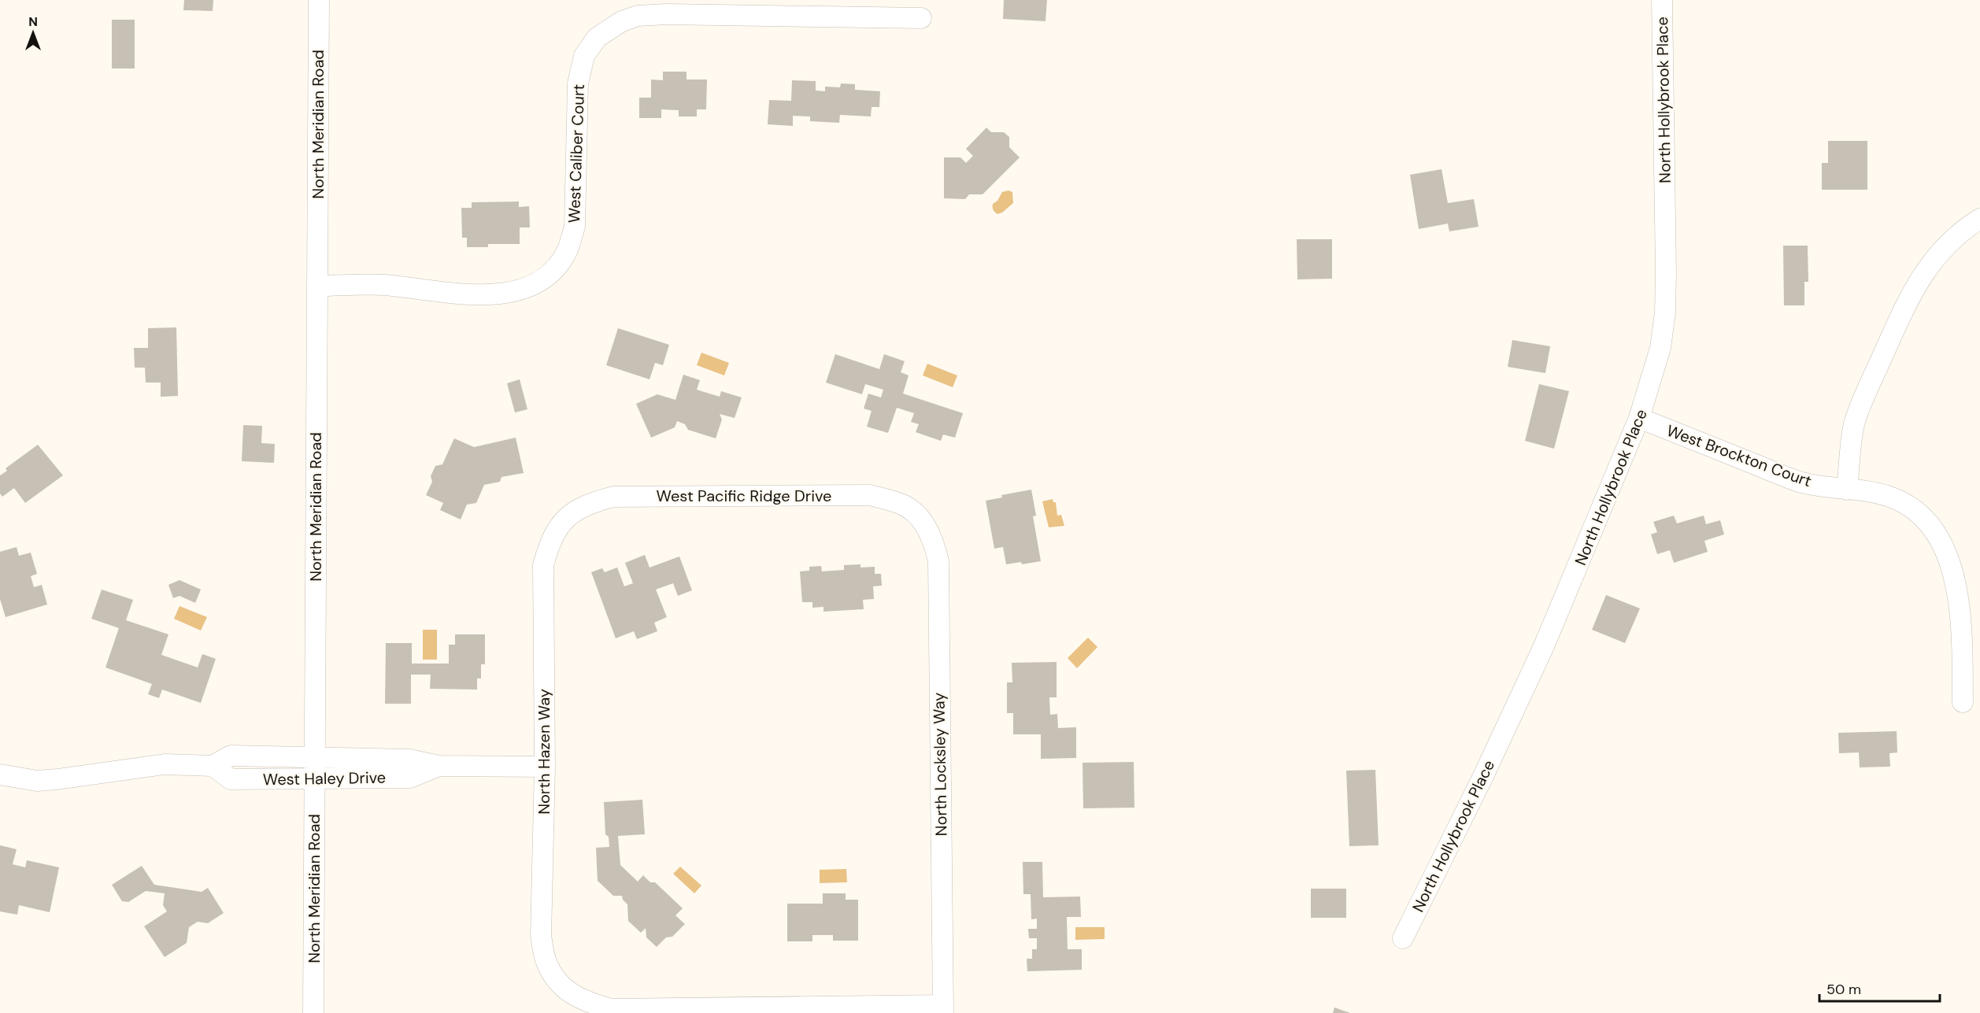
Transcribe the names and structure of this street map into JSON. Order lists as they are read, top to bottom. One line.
{"streets":{"street":["North Hollybrook Place","North Meridian Road","West Caliber Court","West Brockton Court","West Pacific Ridge Drive","North Hazen Way","North Locksley Way","West Haley Drive"]},"crossings":[["North Hollybrook Place","West Brockton Court"],["North Meridian Road","West Caliber Court"],["North Meridian Road","West Haley Drive"],["West Pacific Ridge Drive","North Hazen Way"],["West Pacific Ridge Drive","North Locksley Way"],["North Hazen Way","North Locksley Way"],["North Hazen Way","West Haley Drive"]],"scale_bar":"50 m","north":"top"}
